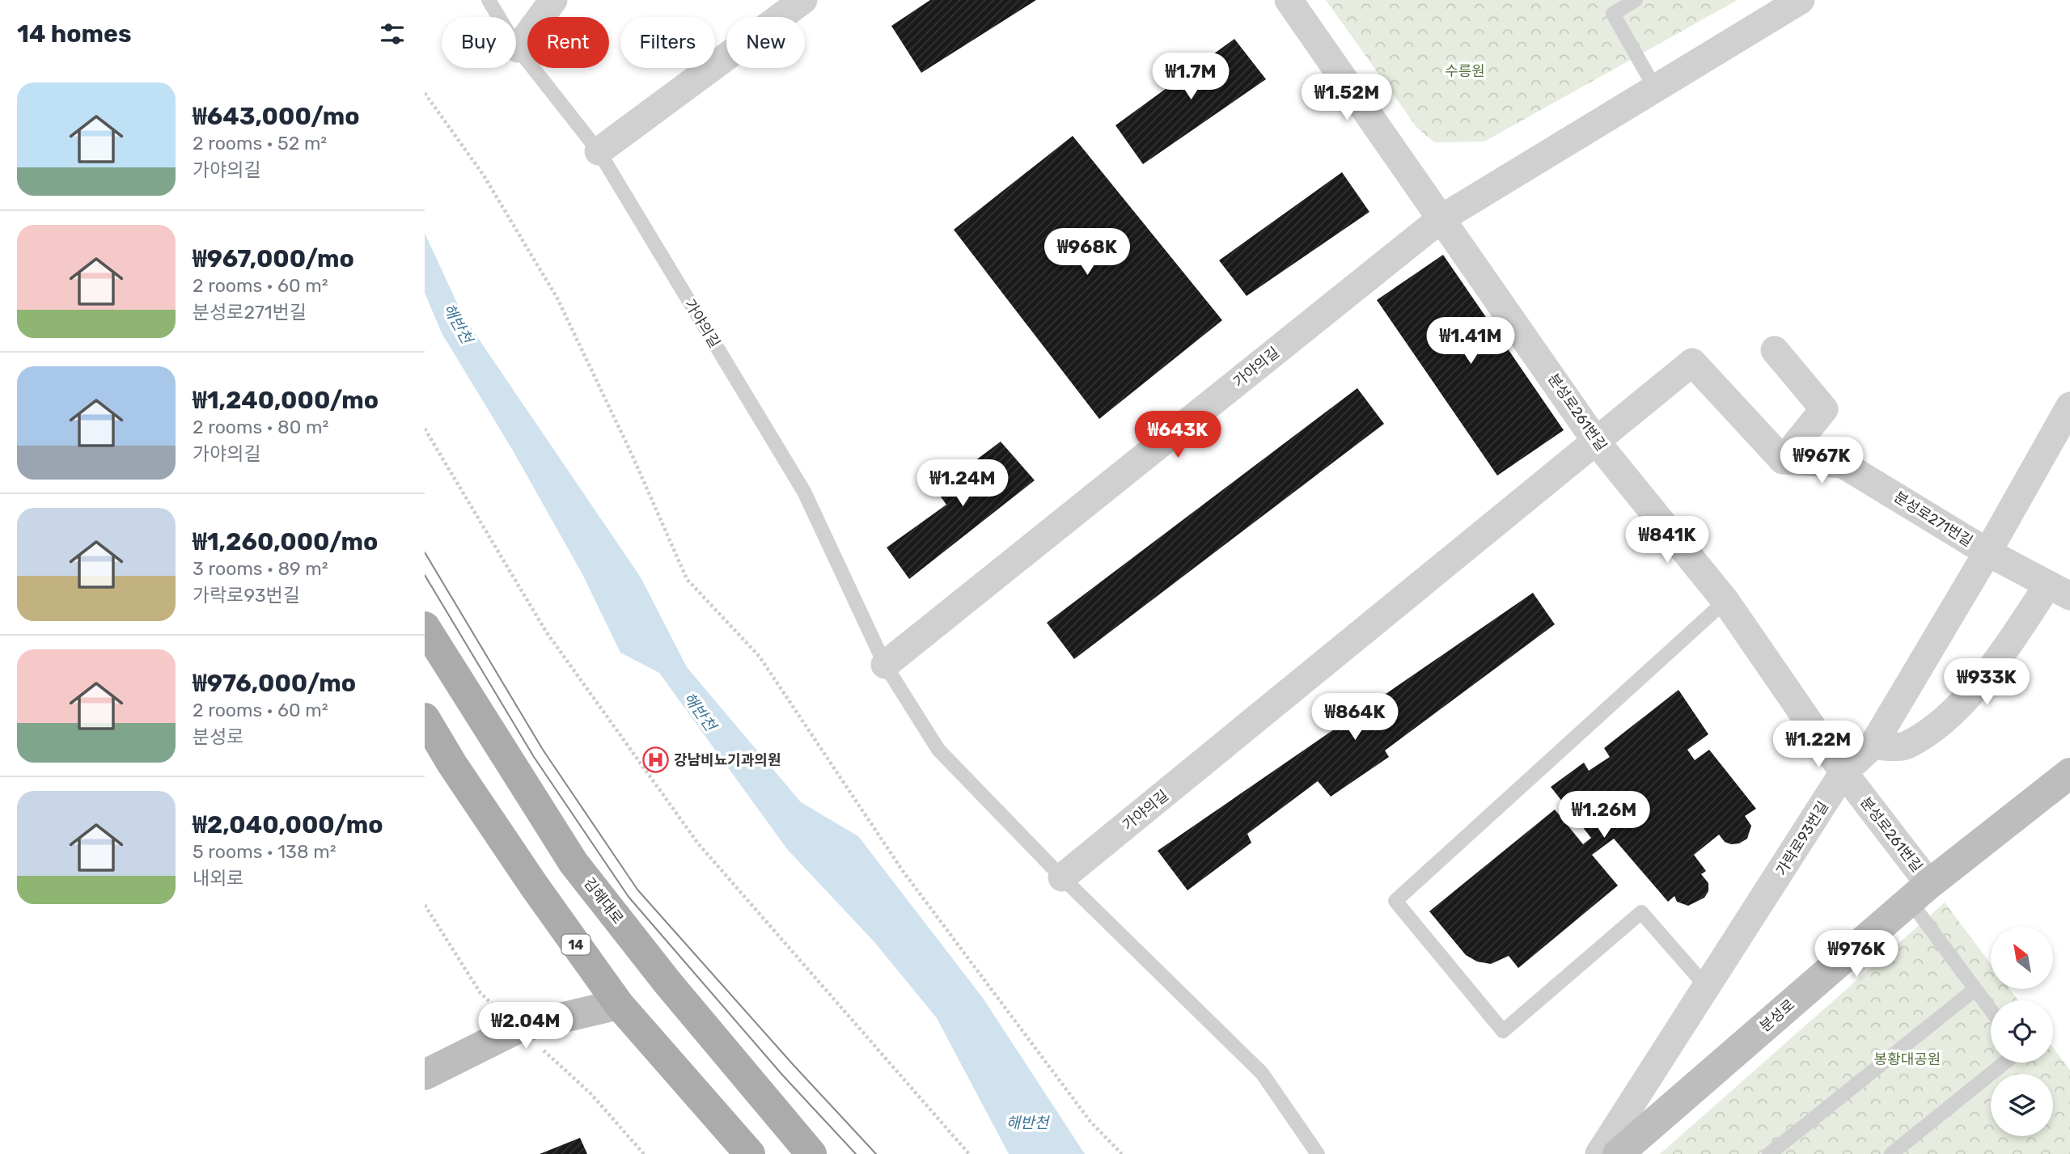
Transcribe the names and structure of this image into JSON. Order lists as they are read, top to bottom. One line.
{"streets":{"main road":["김해대로","14","분성로"],"street":["가야의길","분성로261번길","분성로271번길","가락로93번길"]},"crossings":[["가야의길","분성로261번길"],["분성로261번길","가락로93번길"],["분성로261번길","분성로"],["분성로271번길","가락로93번길"]],"water":["해반천"],"parks":["수릉원","봉황대공원"],"places":{"hospital":["강남비뇨기과의원"]},"north":"top left","page":{"heading":"14 homes","chip":["Buy","Rent","Filters","New"],"price":["₩1.7M","₩1.52M","₩968K","₩1.41M","₩643K","₩967K","₩1.24M","₩841K","₩933K","₩864K","₩1.22M","₩1.26M","₩976K","₩2.04M"],"list":[{"name":"₩643,000/mo","note":"2 rooms · 52 m² · 가야의길"},{"name":"₩967,000/mo","note":"2 rooms · 60 m² · 분성로271번길"},{"name":"₩1,240,000/mo","note":"2 rooms · 80 m² · 가야의길"},{"name":"₩1,260,000/mo","note":"3 rooms · 89 m² · 가락로93번길"},{"name":"₩976,000/mo","note":"2 rooms · 60 m² · 분성로"},{"name":"₩2,040,000/mo","note":"5 rooms · 138 m² · 내외로"}]}}
